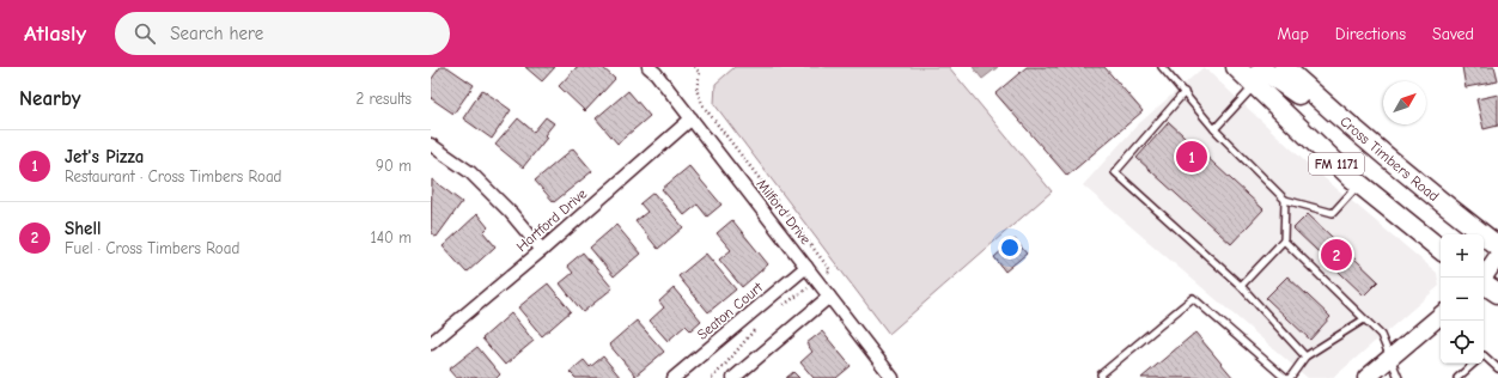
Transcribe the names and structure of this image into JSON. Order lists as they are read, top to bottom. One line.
{"streets":{"main road":["Cross Timbers Road","FM 1171"],"street":["Milford Drive","Hartford Drive","Seaton Court"]},"crossings":[["Milford Drive","Hartford Drive"],["Milford Drive","Seaton Court"]],"north":"top right","page":{"header":"Atlasly","search":"Search here","nav":["Map","Directions","Saved"],"heading":["Nearby","2 results"],"list":[{"mark":"1","name":"Jet's Pizza","note":"Restaurant · Cross Timbers Road","value":"90 m"},{"mark":"2","name":"Shell","note":"Fuel · Cross Timbers Road","value":"140 m"}],"pins":["1","2"],"map_buttons":["+","−"]}}
